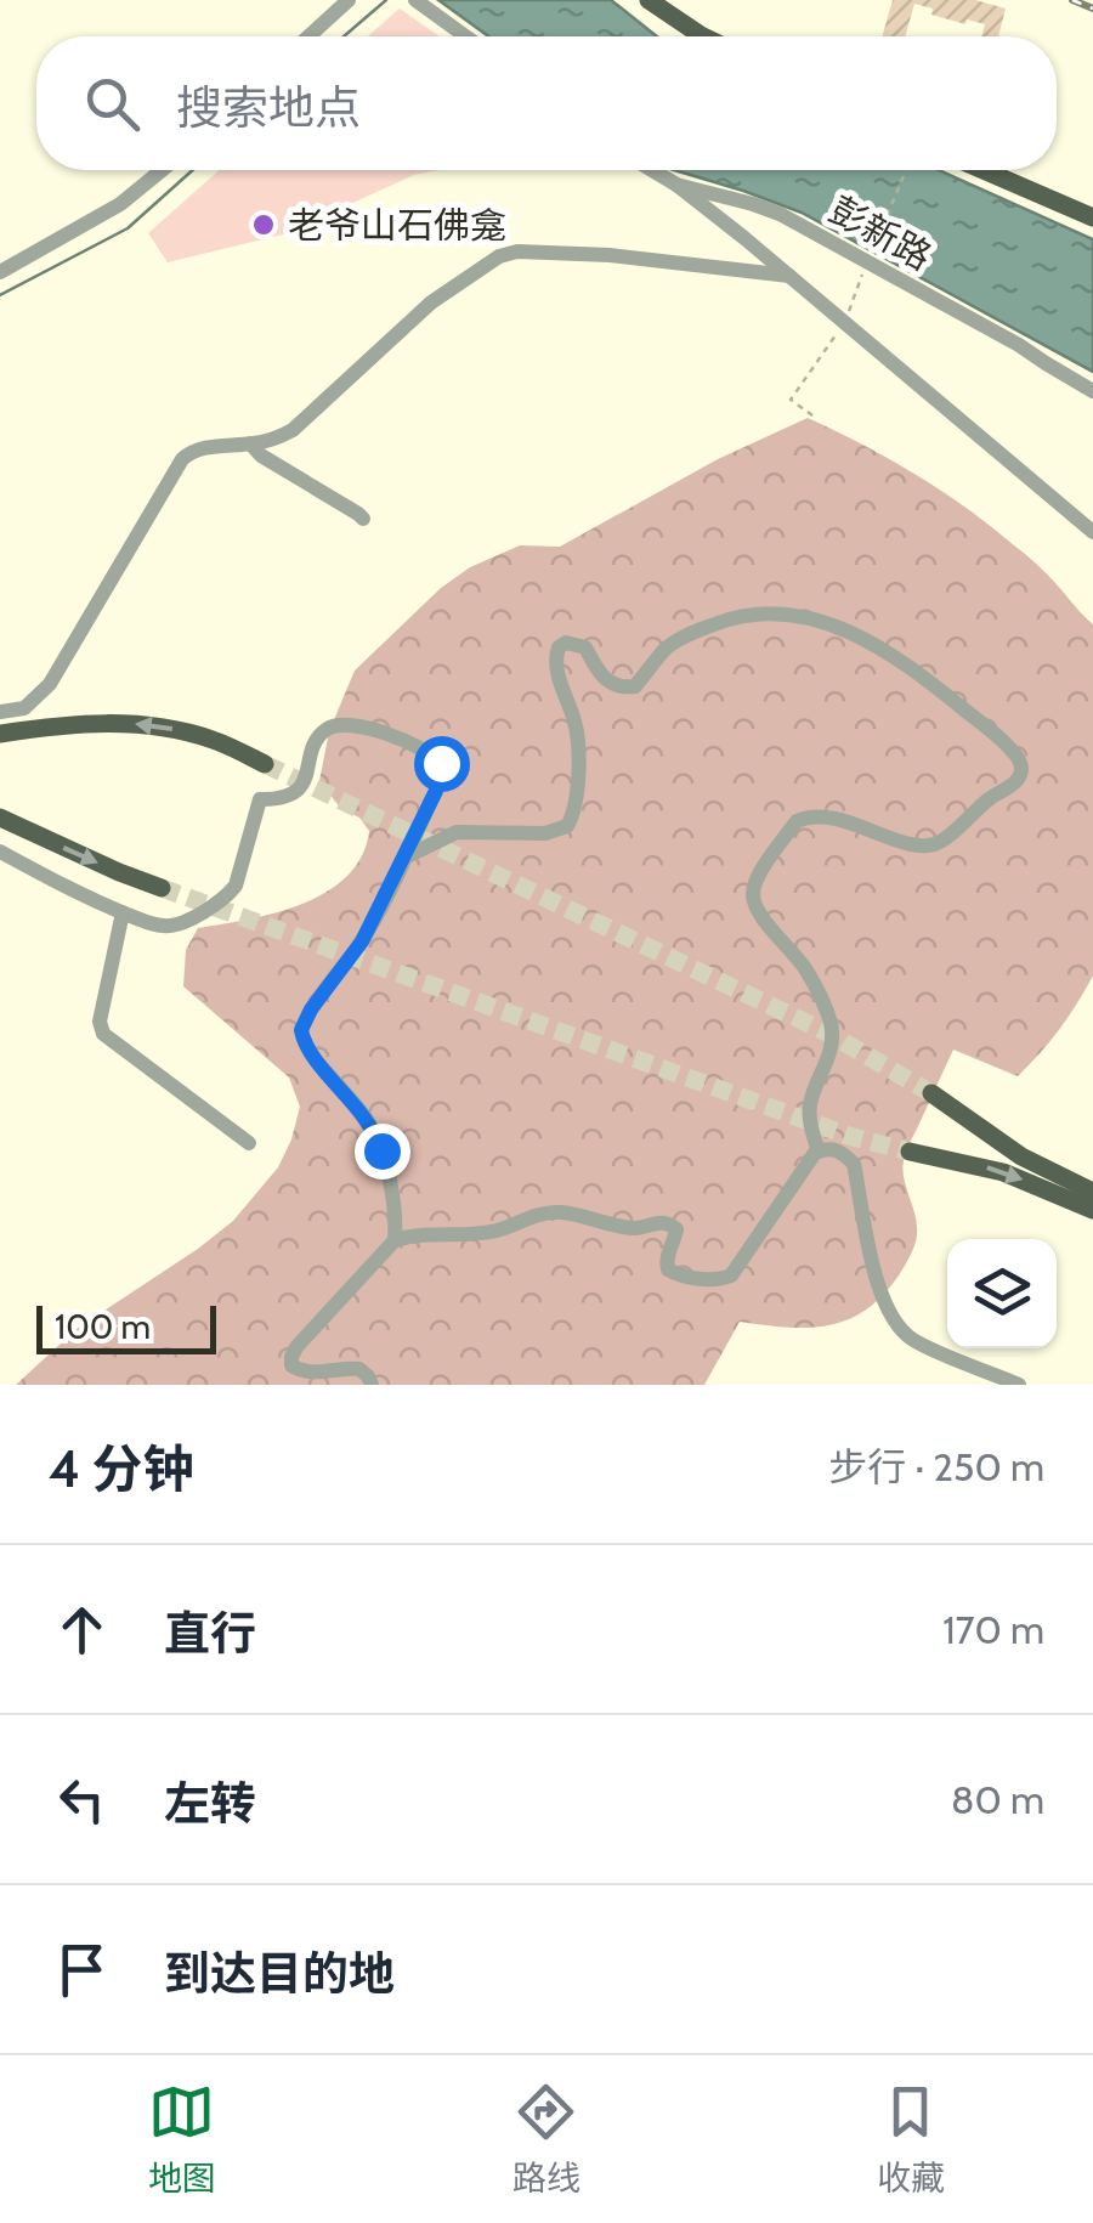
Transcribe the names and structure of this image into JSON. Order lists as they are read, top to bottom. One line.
{"streets":{"street":["彭新路"]},"places":["老爷山石佛龛"],"scale_bar":"100 m","page":{"search":"搜索地点","scale":"100 m","heading":["4 分钟","步行 · 250 m"],"list":[["直行","170 m"],["左转","80 m"],"到达目的地"],"nav":["地图","路线","收藏"]}}
